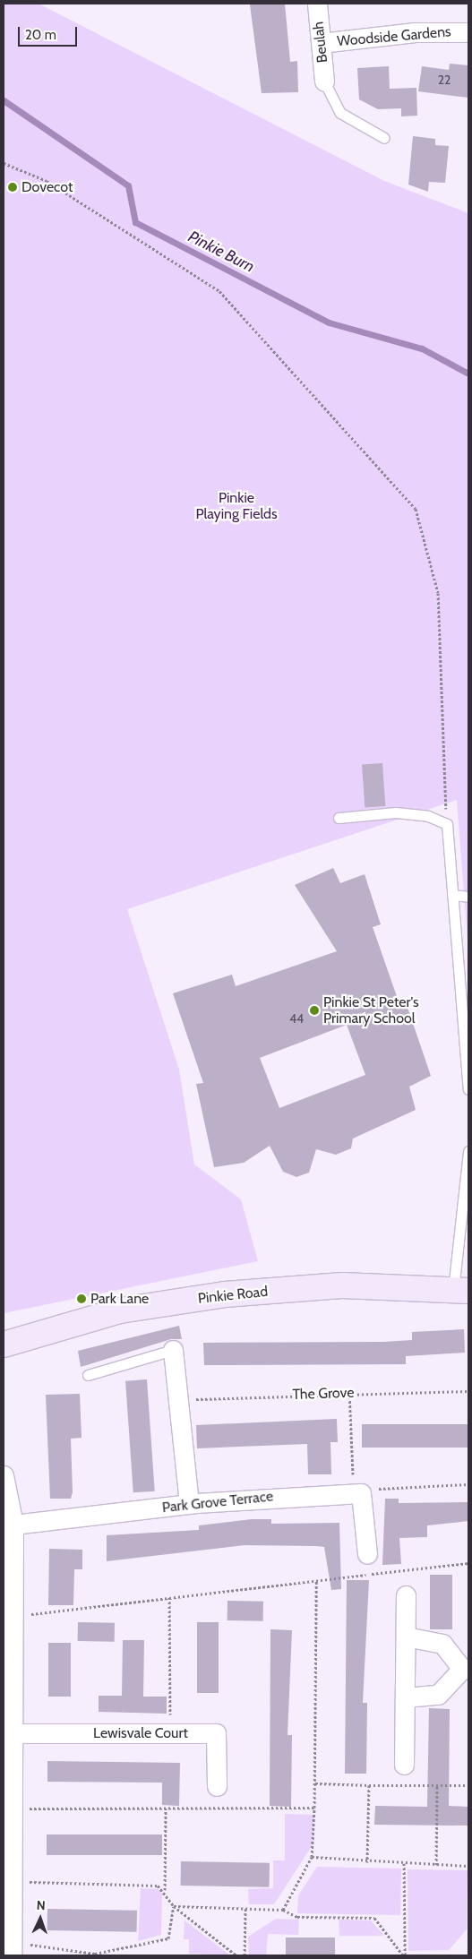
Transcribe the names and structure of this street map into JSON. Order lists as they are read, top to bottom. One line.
{"streets":{"main road":["Pinkie Road"],"street":["Woodside Gardens","Beulah","Park Grove Terrace","Lewisvale Court"],"path":["The Grove"]},"crossings":[["Woodside Gardens","Beulah"]],"water":["Pinkie Burn"],"parks":["Pinkie Playing Fields"],"places":["Dovecot","Pinkie St Peter's Primary School","Park Lane"],"house_numbers":["22","44"],"scale_bar":"20 m","north":"top"}
